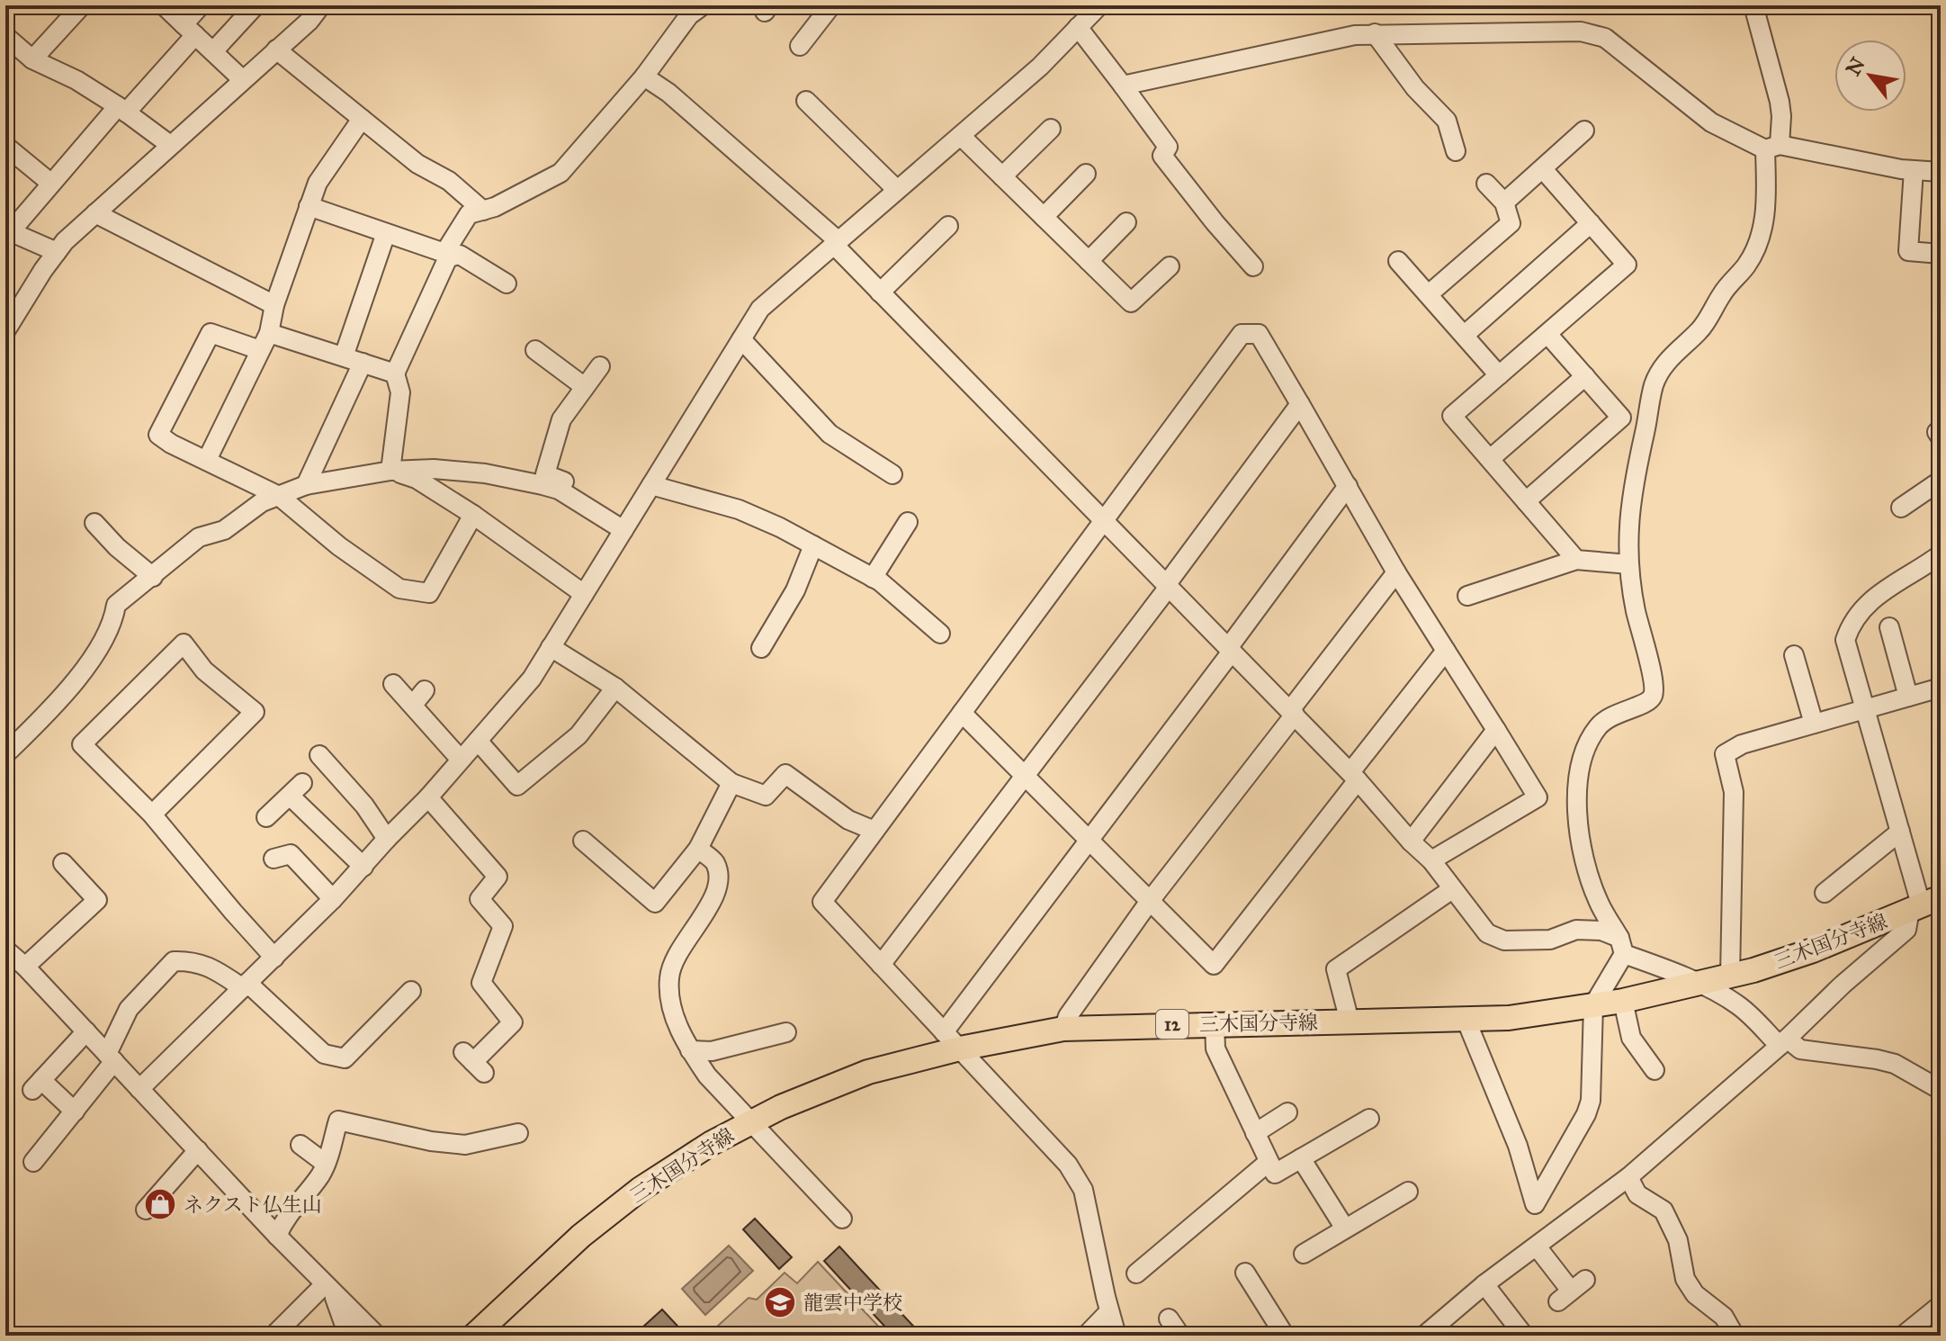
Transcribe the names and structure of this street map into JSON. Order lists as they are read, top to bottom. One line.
{"streets":{"main road":["三木国分寺線","12"]},"places":{"shop":["ネクスト仏生山"],"school or university":["龍雲中学校"]},"north":"top left"}
